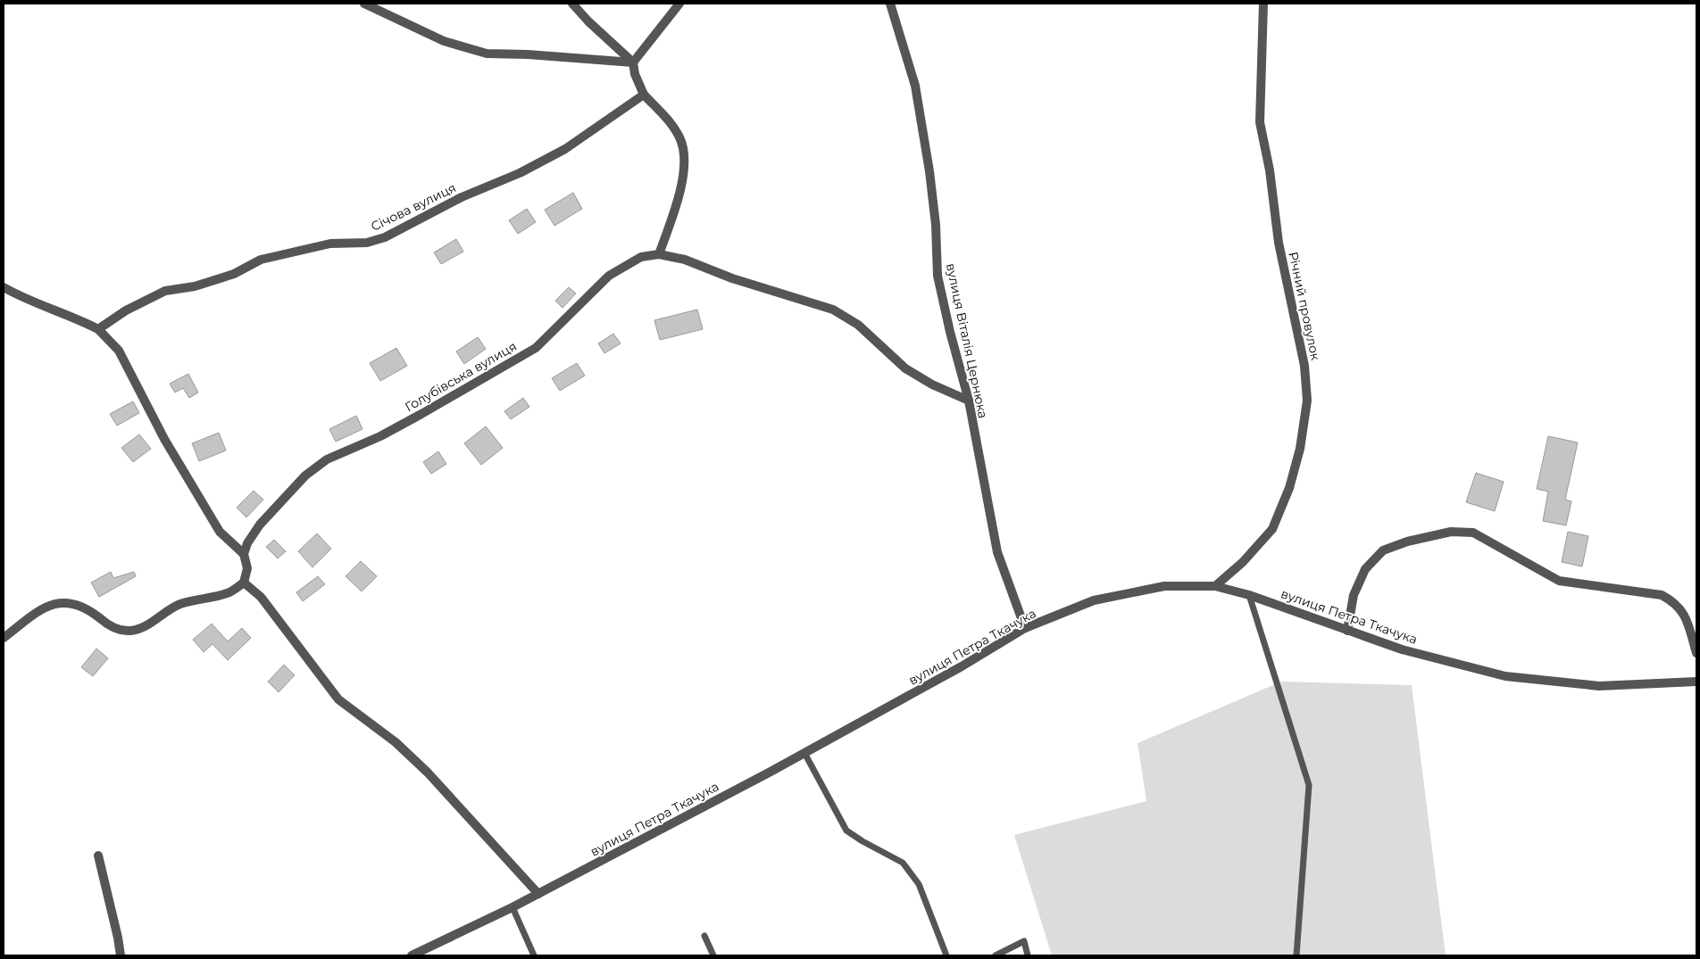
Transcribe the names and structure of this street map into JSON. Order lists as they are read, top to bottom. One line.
{"streets":{"street":["Січова вулиця","Річний провулок","вулиця Віталія Цернюка","Голубівська вулиця","вулиця Петра Ткачука"]},"crossings":[["Річний провулок","вулиця Петра Ткачука"],["вулиця Віталія Цернюка","Голубівська вулиця"],["вулиця Віталія Цернюка","вулиця Петра Ткачука"]]}
